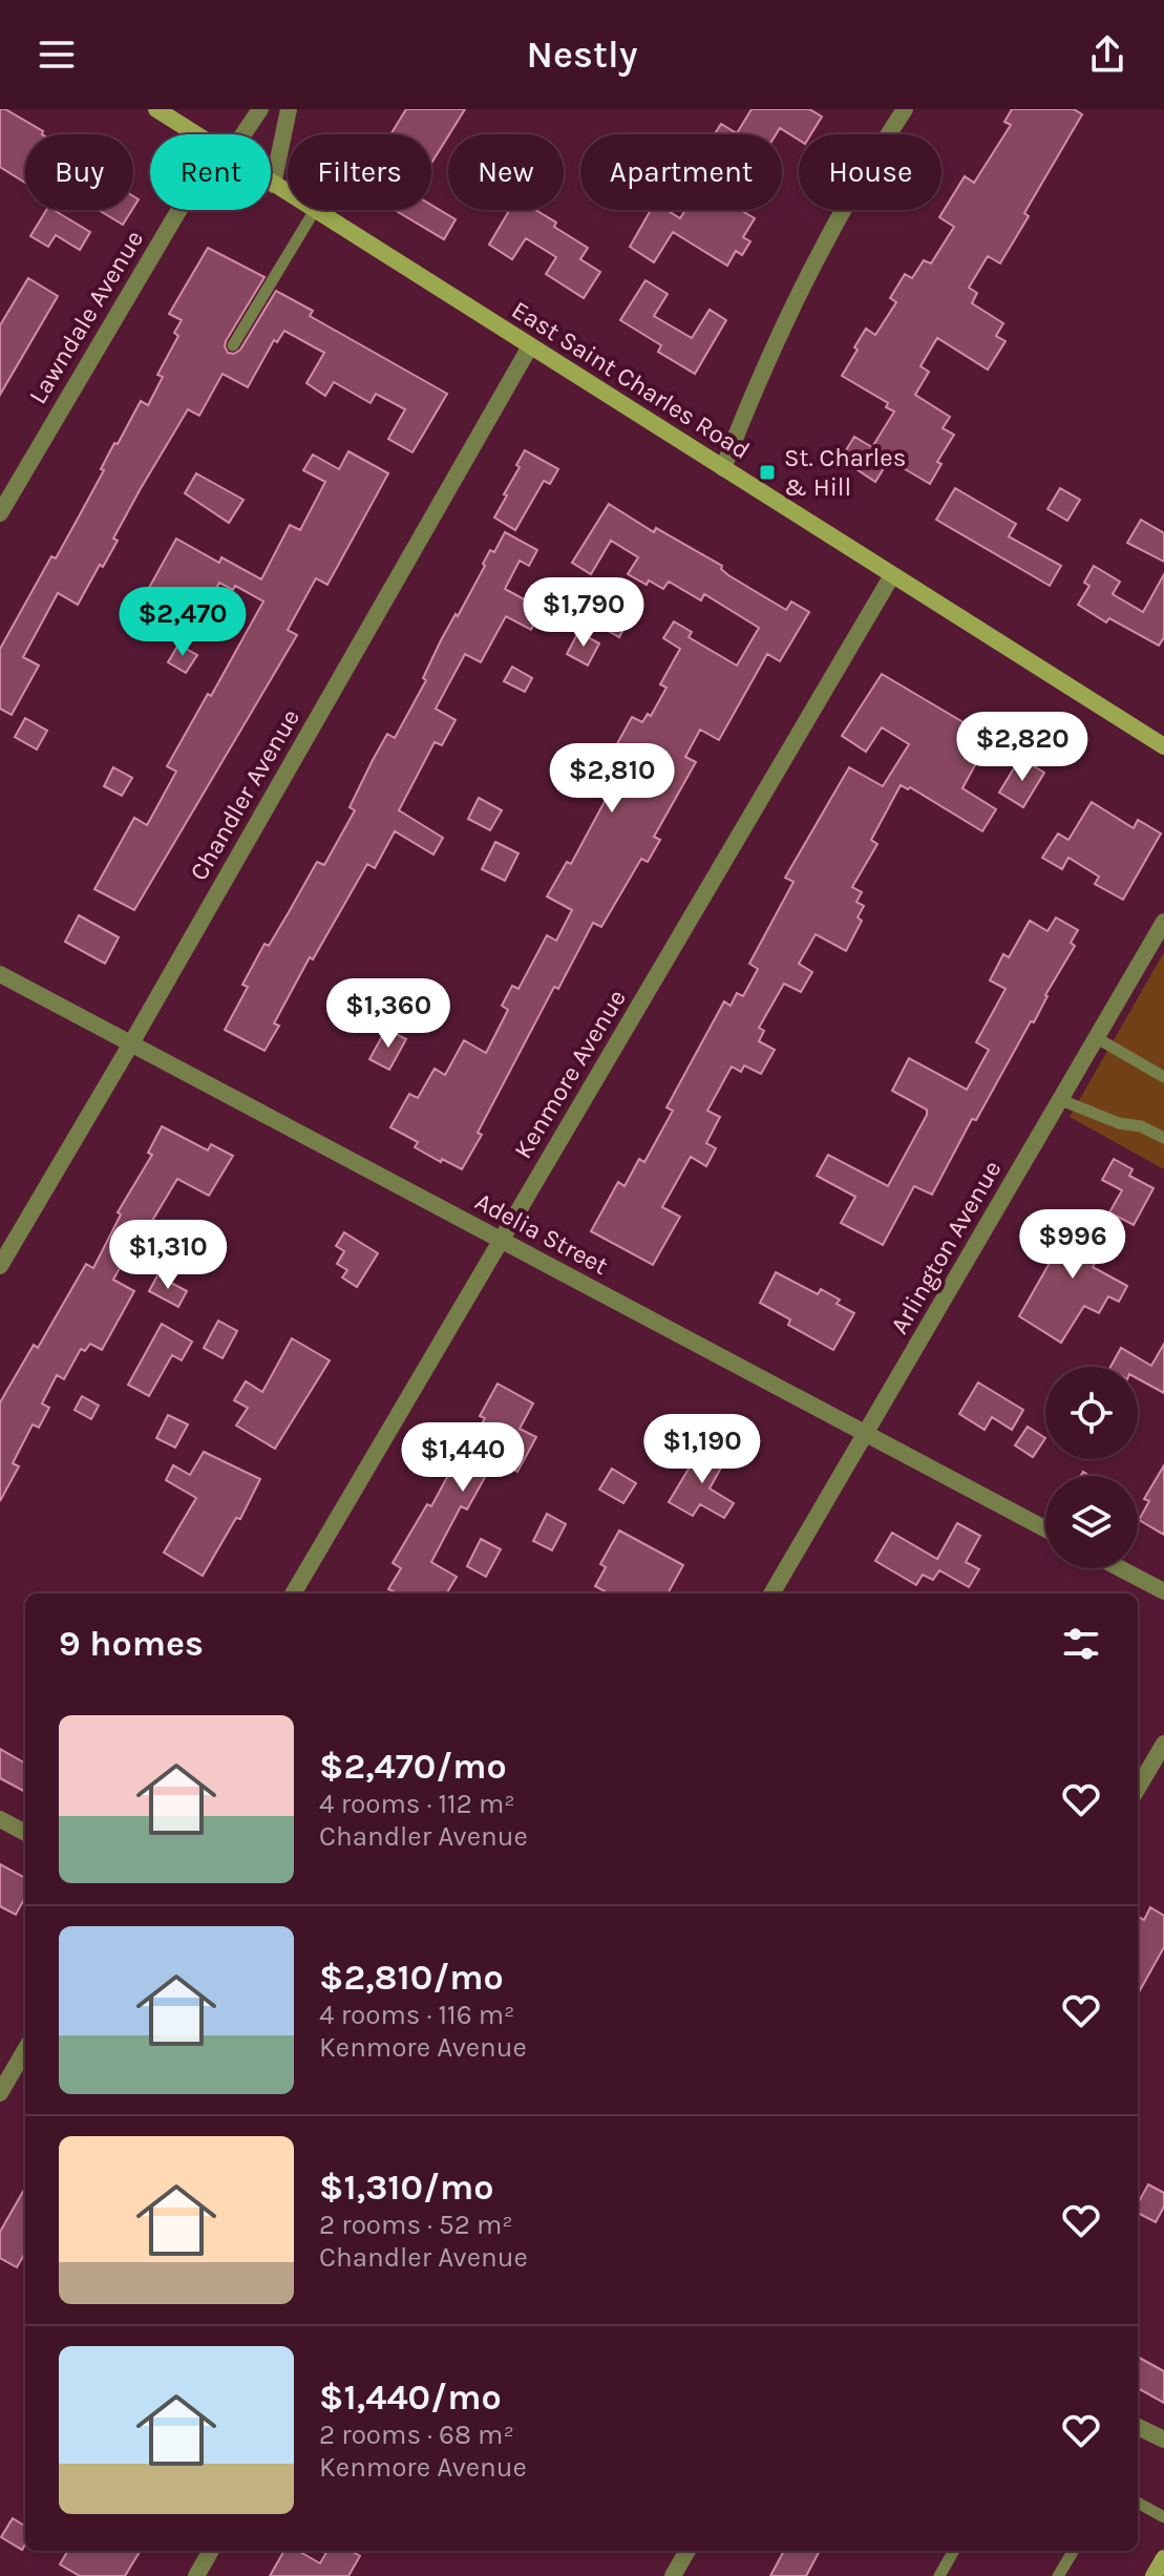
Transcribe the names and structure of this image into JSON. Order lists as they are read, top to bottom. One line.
{"streets":{"main road":["East Saint Charles Road"],"street":["Lawndale Avenue","Chandler Avenue","Kenmore Avenue","Adelia Street","Arlington Avenue"]},"crossings":[["East Saint Charles Road","Chandler Avenue"],["East Saint Charles Road","Kenmore Avenue"],["Chandler Avenue","Adelia Street"],["Kenmore Avenue","Adelia Street"],["Adelia Street","Arlington Avenue"]],"places":{"transit":["St. Charles & Hill"]},"page":{"header":"Nestly","chip":["Buy","Rent","Filters","New","Apartment","House"],"price":["$1,790","$2,470","$2,820","$2,810","$1,360","$996","$1,310","$1,190","$1,440"],"heading":"9 homes","list":[{"name":"$2,470/mo","note":"4 rooms · 112 m² · Chandler Avenue"},{"name":"$2,810/mo","note":"4 rooms · 116 m² · Kenmore Avenue"},{"name":"$1,310/mo","note":"2 rooms · 52 m² · Chandler Avenue"},{"name":"$1,440/mo","note":"2 rooms · 68 m² · Kenmore Avenue"}]}}
